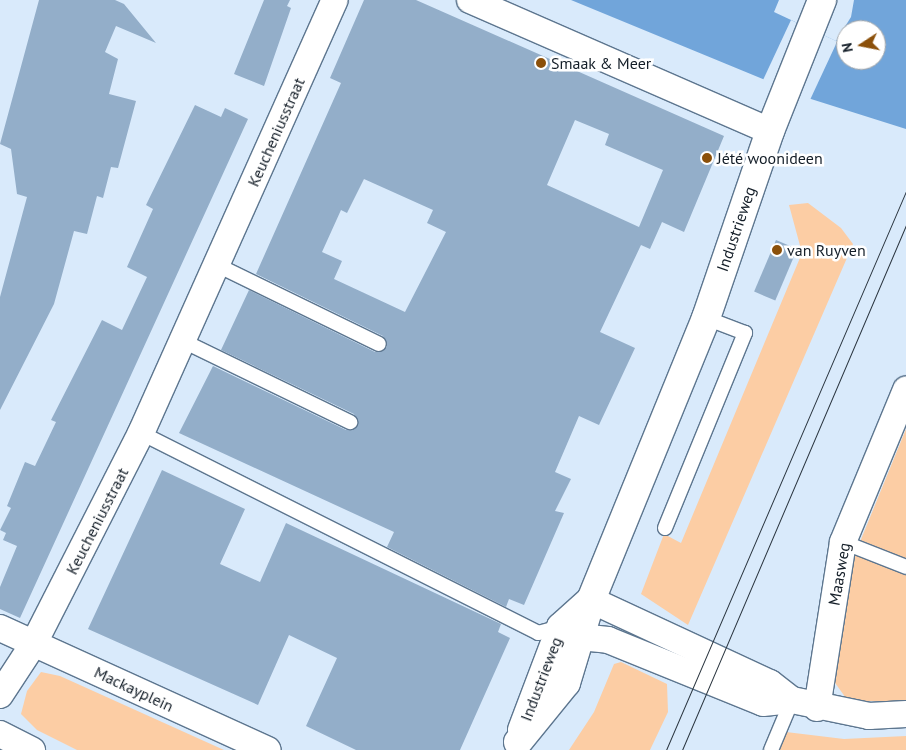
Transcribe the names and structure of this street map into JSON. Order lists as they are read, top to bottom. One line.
{"streets":{"main road":["Industrieweg"],"street":["Keucheniusstraat","Maasweg","Mackayplein"]},"crossings":[["Keucheniusstraat","Mackayplein"]],"places":["Smaak & Meer","Jété woonideen","van Ruyven"],"north":"left"}
